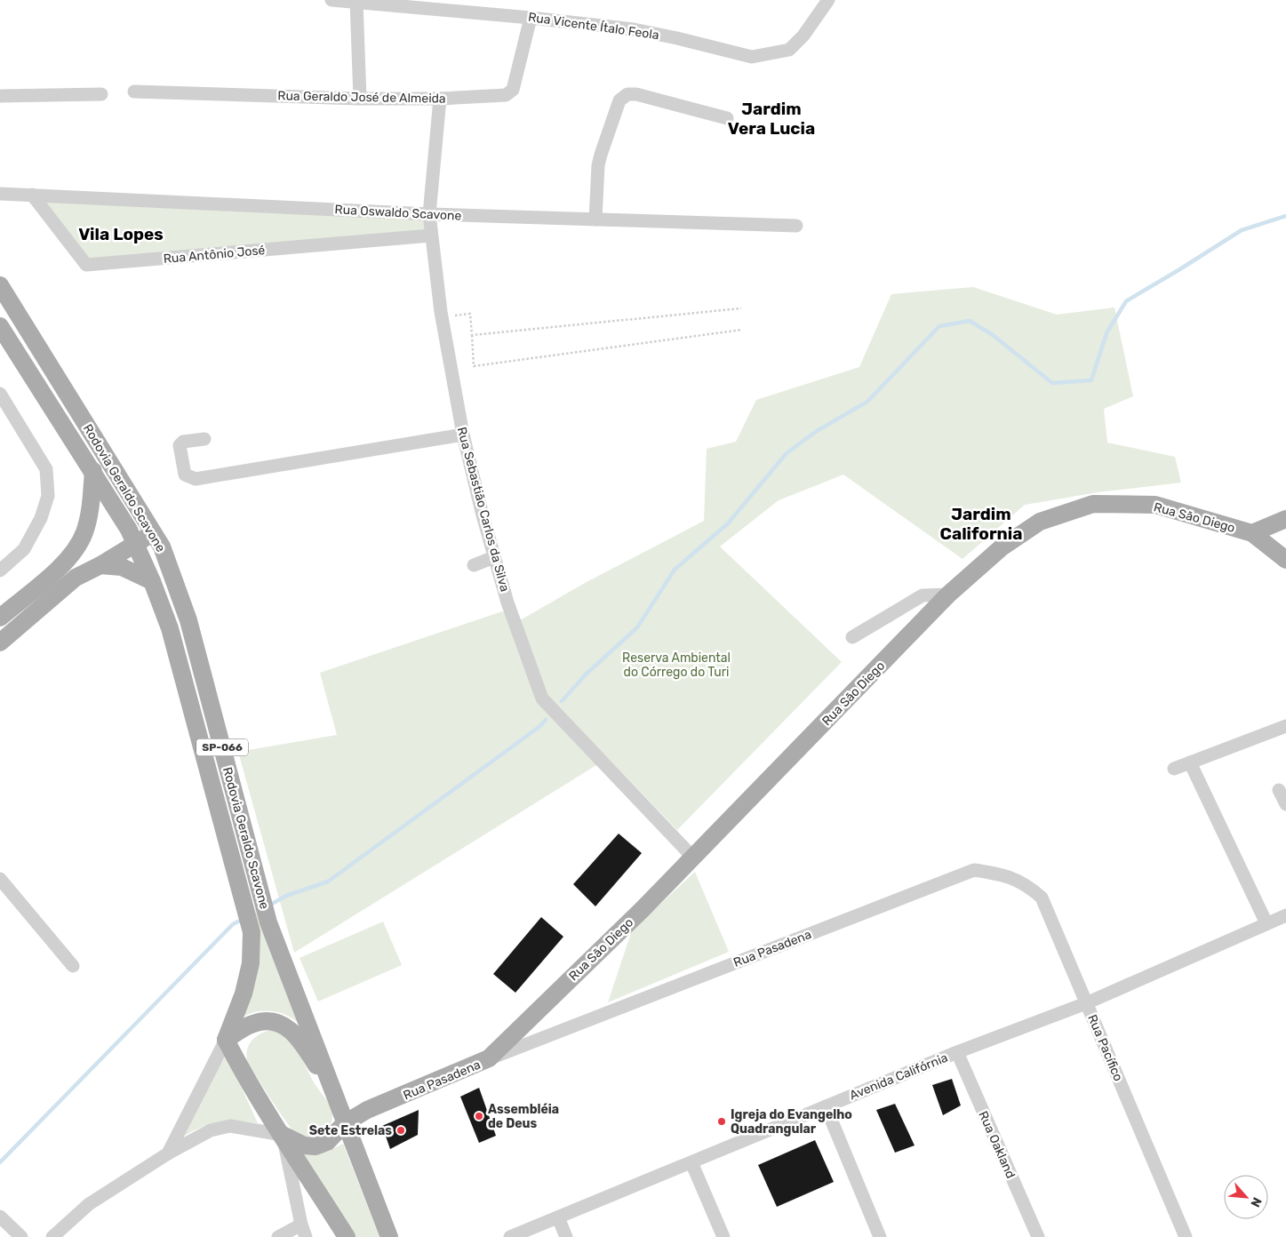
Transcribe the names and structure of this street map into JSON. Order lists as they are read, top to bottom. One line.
{"streets":{"main road":["Rodovia Geraldo Scavone","Rua São Diego","SP-066","Rua Pasadena"],"street":["Rua Vicente Ítalo Feola","Rua Geraldo José de Almeida","Rua Oswaldo Scavone","Rua Antônio José","Rua Sebastião Carlos da Silva","Rua Pacífico","Avenida Califórnia","Rua Oakland"]},"crossings":[["Rua Vicente Ítalo Feola","Rua Geraldo José de Almeida"],["Rua Geraldo José de Almeida","Rua Sebastião Carlos da Silva"],["Rua Oswaldo Scavone","Rua Antônio José"],["Rua Oswaldo Scavone","Rua Sebastião Carlos da Silva"],["Rua Antônio José","Rua Sebastião Carlos da Silva"],["Rodovia Geraldo Scavone","Rua Pasadena"],["Rua Sebastião Carlos da Silva","Rua São Diego"],["Rua São Diego","Rua Pasadena"],["Rua Pasadena","Rua Pacífico"],["Rua Pacífico","Avenida Califórnia"],["Avenida Califórnia","Rua Oakland"]],"districts":["Jardim Vera Lucia","Vila Lopes","Jardim California"],"parks":["Reserva Ambiental do Córrego do Turi"],"places":["Assembléia de Deus","Igreja do Evangelho Quadrangular","Sete Estrelas"],"north":"bottom right"}
